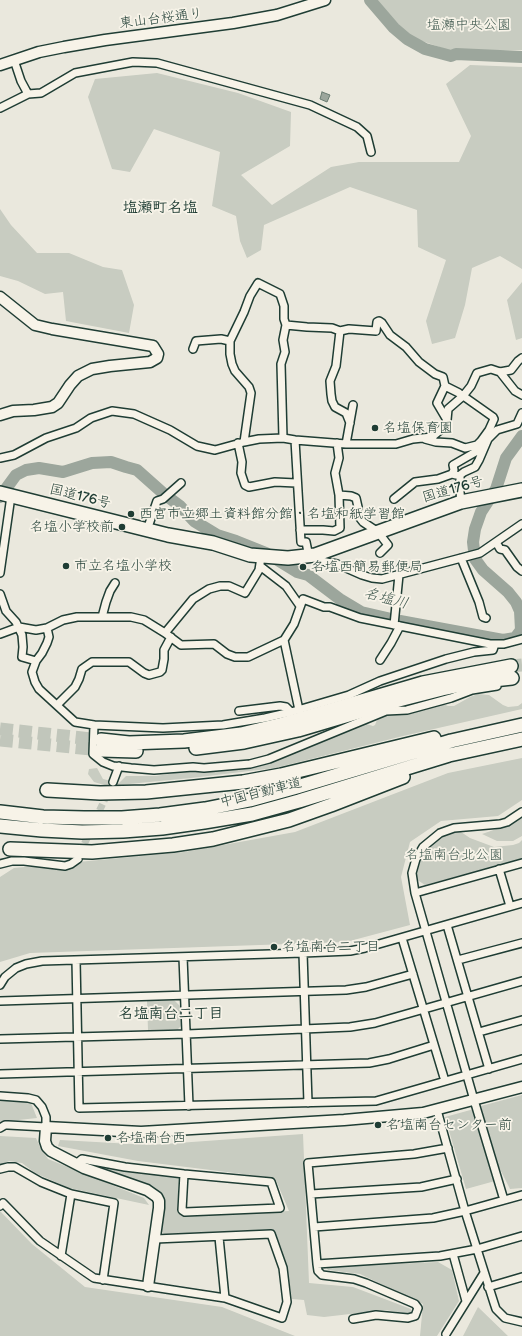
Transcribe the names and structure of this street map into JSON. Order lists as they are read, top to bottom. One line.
{"streets":{"highway":["国道176号","中国自動車道"],"street":["東山台桜通り"]},"districts":["塩瀬町名塩","名塩南台二丁目"],"water":["名塩川"],"parks":["塩瀬中央公園","名塩南台北公園"],"places":["名塩保育園","西宮市立郷土資料館分館・名塩和紙学習館","名塩小学校前","市立名塩小学校","名塩西簡易郵便局","名塩南台二丁目","名塩南台センター前","名塩南台西"]}
